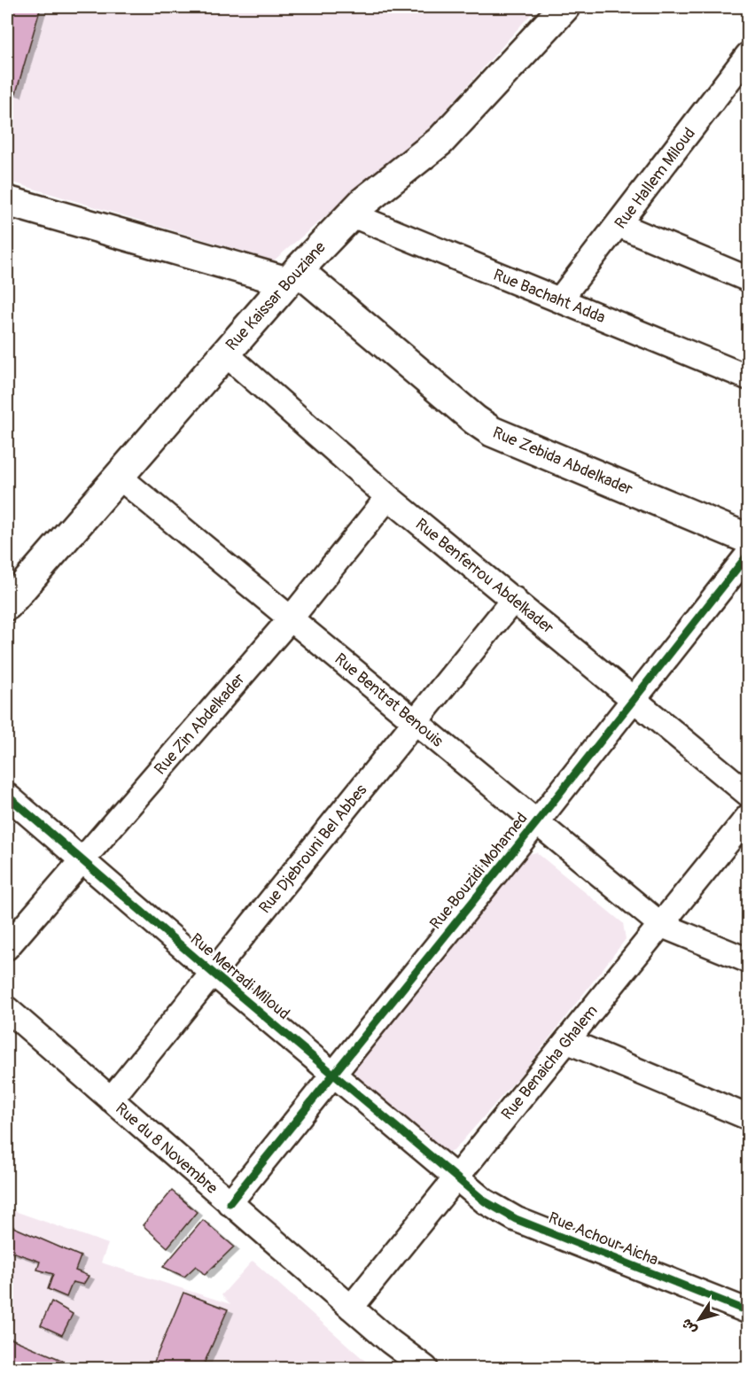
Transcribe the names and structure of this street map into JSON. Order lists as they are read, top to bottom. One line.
{"streets":{"street":["Rue Hallem Miloud","Rue Kaissar Bouziane","Rue Bachaht Adda","Rue Zebida Abdelkader","Rue Benferrou Abdelkader","Rue Bentrat Benouis","Rue Zin Abdelkader","Rue Djebrouni Bel Abbes","Rue Bouzidi Mohamed","Rue Merradi Miloud","Rue Benaicha Ghalem","Rue du 8 Novembre","Rue Achour Aicha"]},"crossings":[["Rue Hallem Miloud","Rue Bachaht Adda"],["Rue Kaissar Bouziane","Rue Bachaht Adda"],["Rue Kaissar Bouziane","Rue Zebida Abdelkader"],["Rue Kaissar Bouziane","Rue Benferrou Abdelkader"],["Rue Kaissar Bouziane","Rue Bentrat Benouis"],["Rue Benferrou Abdelkader","Rue Zin Abdelkader"],["Rue Benferrou Abdelkader","Rue Djebrouni Bel Abbes"],["Rue Benferrou Abdelkader","Rue Bouzidi Mohamed"],["Rue Bentrat Benouis","Rue Zin Abdelkader"],["Rue Bentrat Benouis","Rue Djebrouni Bel Abbes"],["Rue Bentrat Benouis","Rue Bouzidi Mohamed"],["Rue Bentrat Benouis","Rue Benaicha Ghalem"],["Rue Zin Abdelkader","Rue Merradi Miloud"],["Rue Djebrouni Bel Abbes","Rue Merradi Miloud"],["Rue Djebrouni Bel Abbes","Rue du 8 Novembre"],["Rue Bouzidi Mohamed","Rue Merradi Miloud"],["Rue Bouzidi Mohamed","Rue du 8 Novembre"],["Rue Merradi Miloud","Rue Benaicha Ghalem"],["Rue Merradi Miloud","Rue Achour Aicha"],["Rue Benaicha Ghalem","Rue du 8 Novembre"],["Rue Benaicha Ghalem","Rue Achour Aicha"]],"north":"bottom left"}
